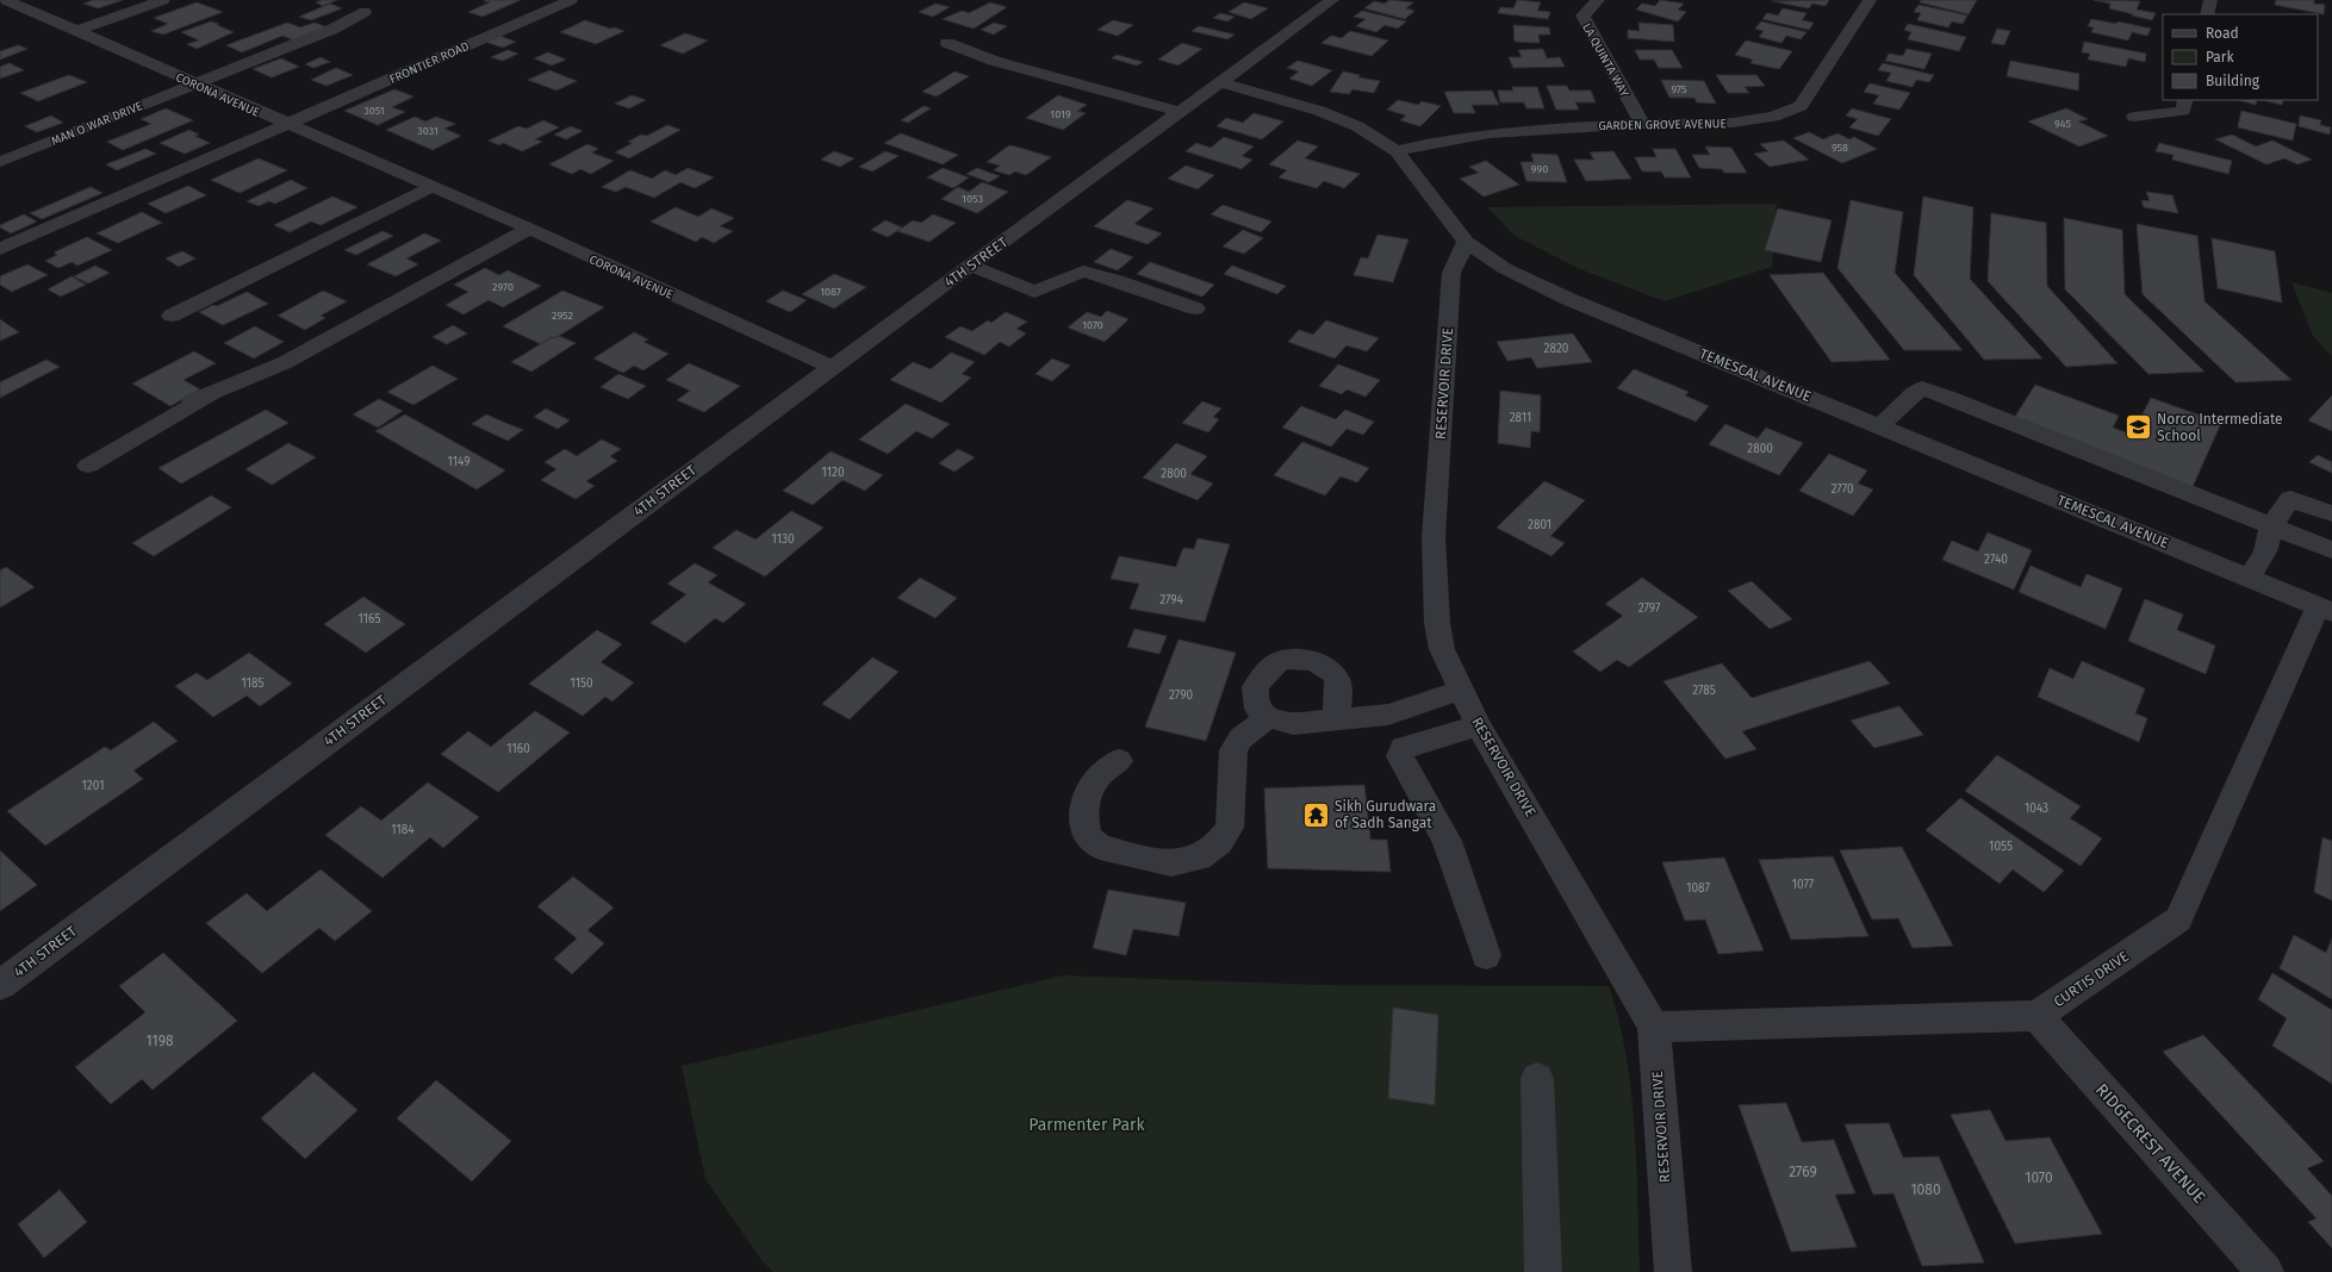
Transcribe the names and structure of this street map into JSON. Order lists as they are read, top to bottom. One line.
{"streets":{"street":["LA QUINTA WAY","FRONTIER ROAD","CORONA AVENUE","MAN O WAR DRIVE","GARDEN GROVE AVENUE","4TH STREET","TEMESCAL AVENUE","RESERVOIR DRIVE","CURTIS DRIVE","RIDGECREST AVENUE"]},"crossings":[["LA QUINTA WAY","GARDEN GROVE AVENUE"],["FRONTIER ROAD","CORONA AVENUE"],["CORONA AVENUE","MAN O WAR DRIVE"],["CORONA AVENUE","4TH STREET"],["GARDEN GROVE AVENUE","TEMESCAL AVENUE"],["4TH STREET","TEMESCAL AVENUE"],["TEMESCAL AVENUE","RESERVOIR DRIVE"],["TEMESCAL AVENUE","CURTIS DRIVE"],["CURTIS DRIVE","RIDGECREST AVENUE"]],"parks":["Parmenter Park"],"places":{"school or university":["Norco Intermediate School"],"temple":["Sikh Gurudwara of Sadh Sangat"]},"house_numbers":["975","3051","1019","945","3031","958","990","1053","2970","1087","2952","1070","2820","2811","2800","1149","1120","2800","2770","2801","1130","2740","2794","2797","1165","1185","1150","2785","2790","1160","1201","1043","1184","1055","1077","1087","1198","2769","1070","1080"],"legend":["Road","Park","Building"]}
